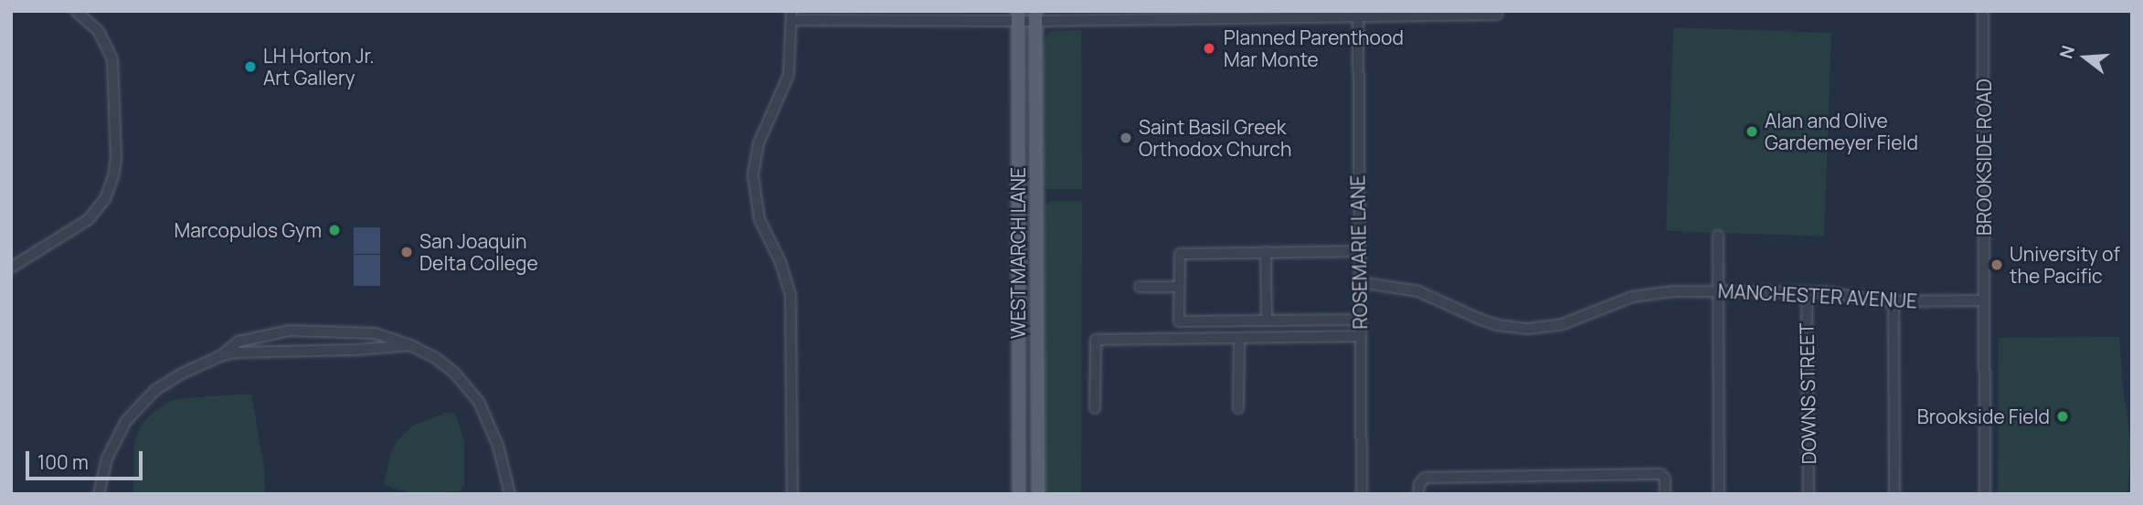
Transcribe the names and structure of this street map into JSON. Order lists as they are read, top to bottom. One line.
{"streets":{"main road":["WEST MARCH LANE"],"street":["BROOKSIDE ROAD","ROSEMARIE LANE","MANCHESTER AVENUE","DOWNS STREET"]},"crossings":[["BROOKSIDE ROAD","MANCHESTER AVENUE"],["ROSEMARIE LANE","MANCHESTER AVENUE"],["MANCHESTER AVENUE","DOWNS STREET"]],"places":["Planned Parenthood Mar Monte","LH Horton Jr. Art Gallery","Alan and Olive Gardemeyer Field","Saint Basil Greek Orthodox Church","Marcopulos Gym","San Joaquin Delta College","University of the Pacific","Brookside Field"],"scale_bar":"100 m","north":"left"}
